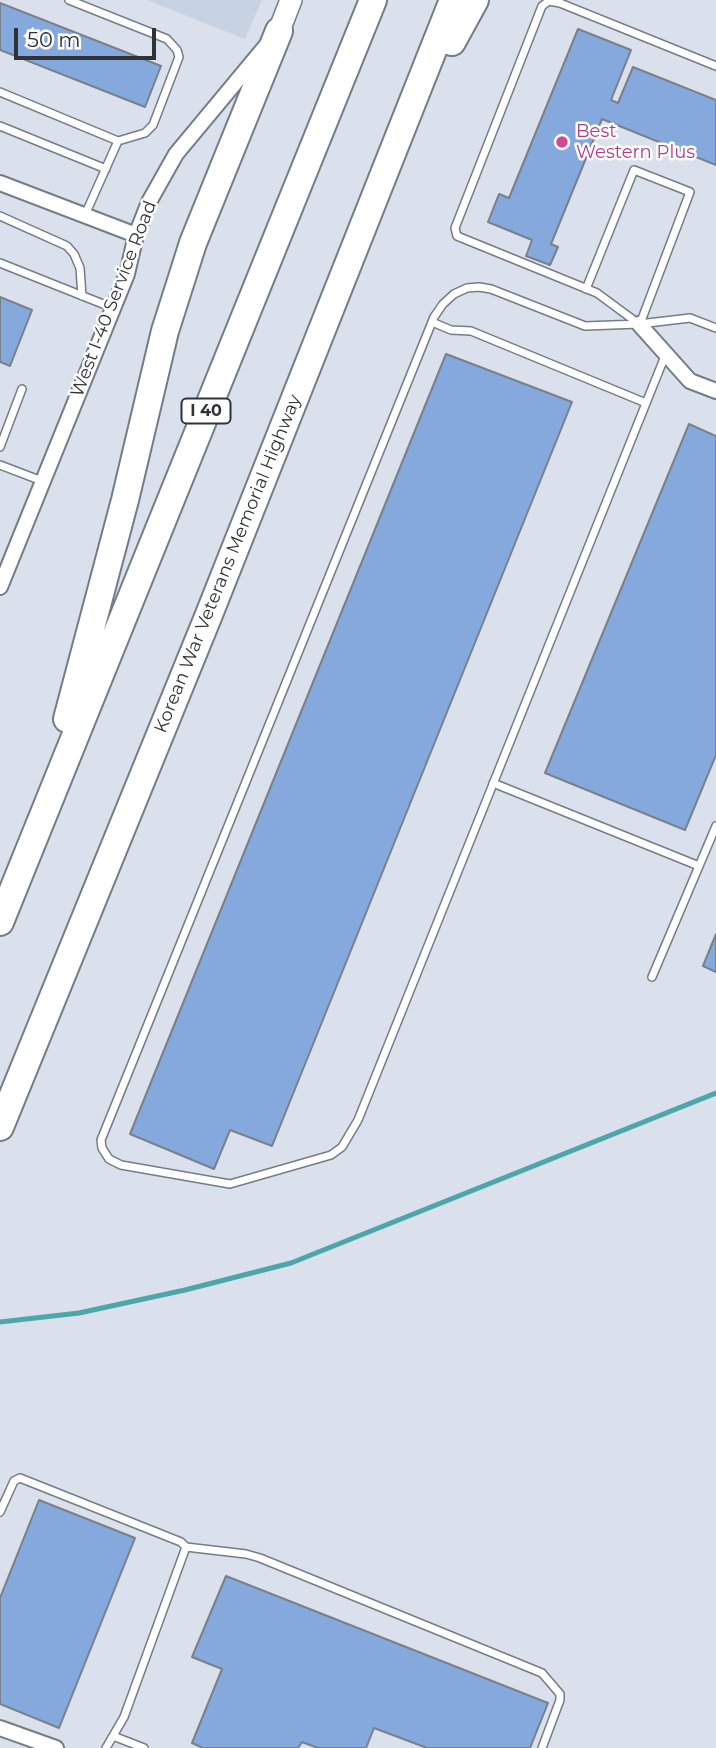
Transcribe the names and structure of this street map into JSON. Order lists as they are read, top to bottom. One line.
{"streets":{"highway":["I 40","Korean War Veterans Memorial Highway"],"main road":["West I-40 Service Road"]},"places":["Best Western Plus"],"scale_bar":"50 m"}
